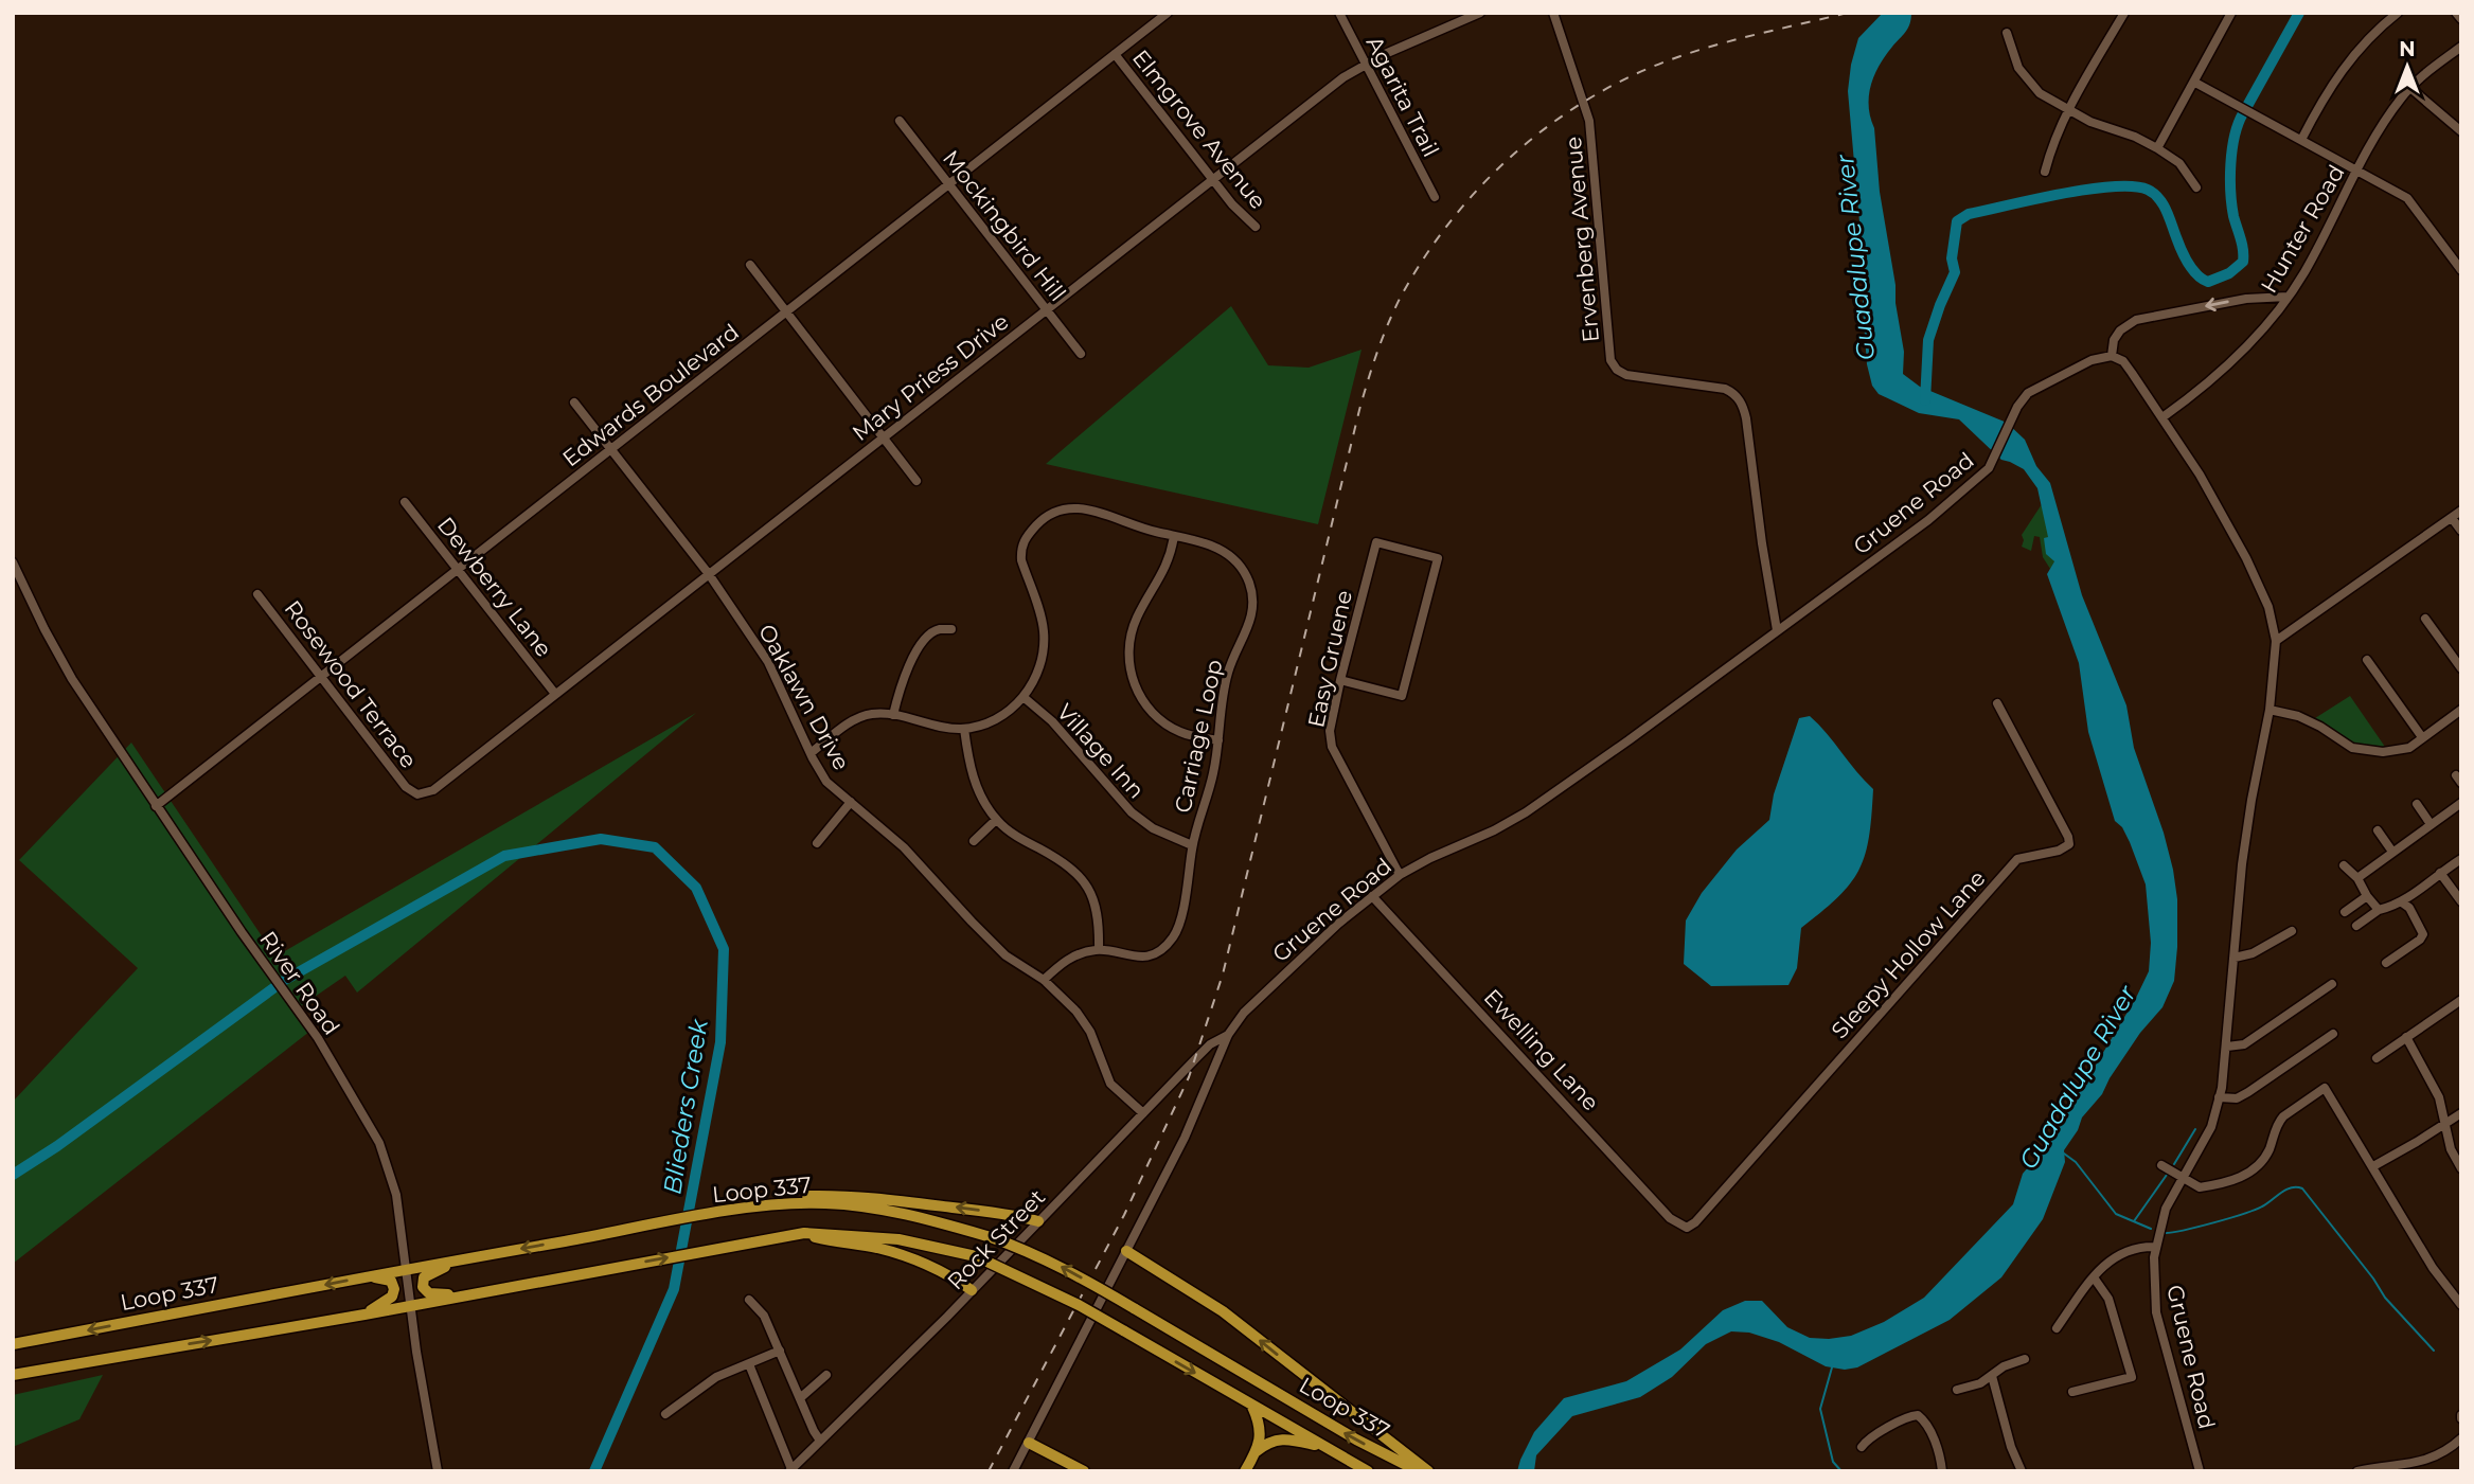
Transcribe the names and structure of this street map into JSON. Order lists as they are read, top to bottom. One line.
{"streets":{"main road":["Loop 337"],"street":["Agarita Trail","Elmgrove Avenue","Mockingbird Hill","Hunter Road","Ervenberg Avenue","Mary Priess Drive","Edwards Boulevard","Gruene Road","Dewberry Lane","Easy Gruene","Rosewood Terrace","Oaklawn Drive","Carriage Loop","Village Inn","Sleepy Hollow Lane","River Road","Ewelling Lane","Rock Street"]},"crossings":[["Agarita Trail","Mary Priess Drive"],["Elmgrove Avenue","Mary Priess Drive"],["Elmgrove Avenue","Edwards Boulevard"],["Mockingbird Hill","Mary Priess Drive"],["Mockingbird Hill","Edwards Boulevard"],["Hunter Road","Gruene Road"],["Ervenberg Avenue","Gruene Road"],["Mary Priess Drive","Dewberry Lane"],["Mary Priess Drive","Rosewood Terrace"],["Mary Priess Drive","Oaklawn Drive"],["Edwards Boulevard","Dewberry Lane"],["Edwards Boulevard","Rosewood Terrace"],["Edwards Boulevard","Oaklawn Drive"],["Edwards Boulevard","River Road"],["Gruene Road","Easy Gruene"],["Gruene Road","Ewelling Lane"],["Gruene Road","Rock Street"],["Oaklawn Drive","Rock Street"],["Carriage Loop","Village Inn"],["Sleepy Hollow Lane","Ewelling Lane"],["River Road","Loop 337"]],"water":["Guadalupe River","Blieders Creek"],"north":"top"}
